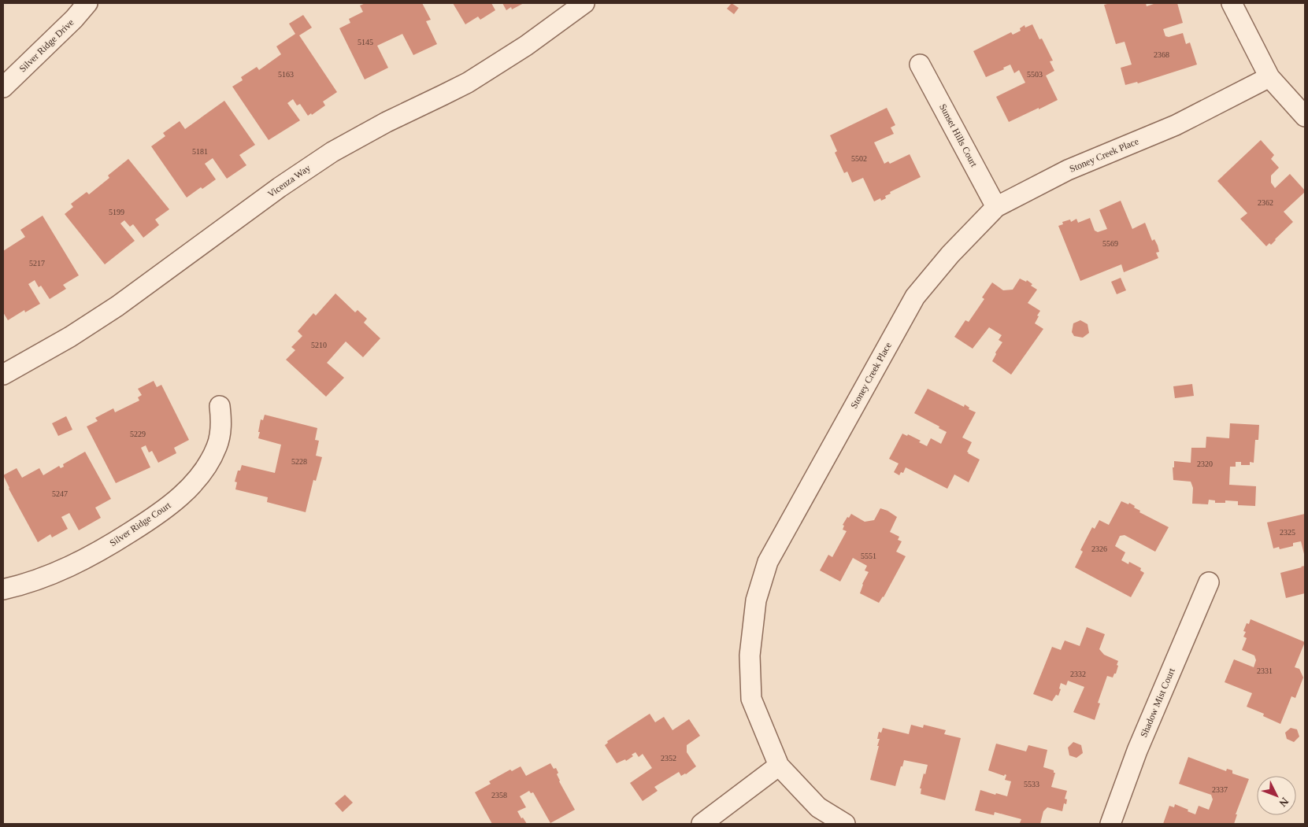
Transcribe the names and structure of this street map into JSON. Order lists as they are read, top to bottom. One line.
{"streets":{"street":["Silver Ridge Drive","Sunset Hills Court","Stoney Creek Place","Vicenza Way","Silver Ridge Court","Shadow Mist Court"]},"crossings":[["Sunset Hills Court","Stoney Creek Place"]],"house_numbers":["5145","2368","5163","5503","5181","5502","2362","5199","5569","5217","5210","5229","5228","2320","5247","2325","2326","5551","2331","2332","2352","5533","2337","2358"],"north":"bottom right"}
